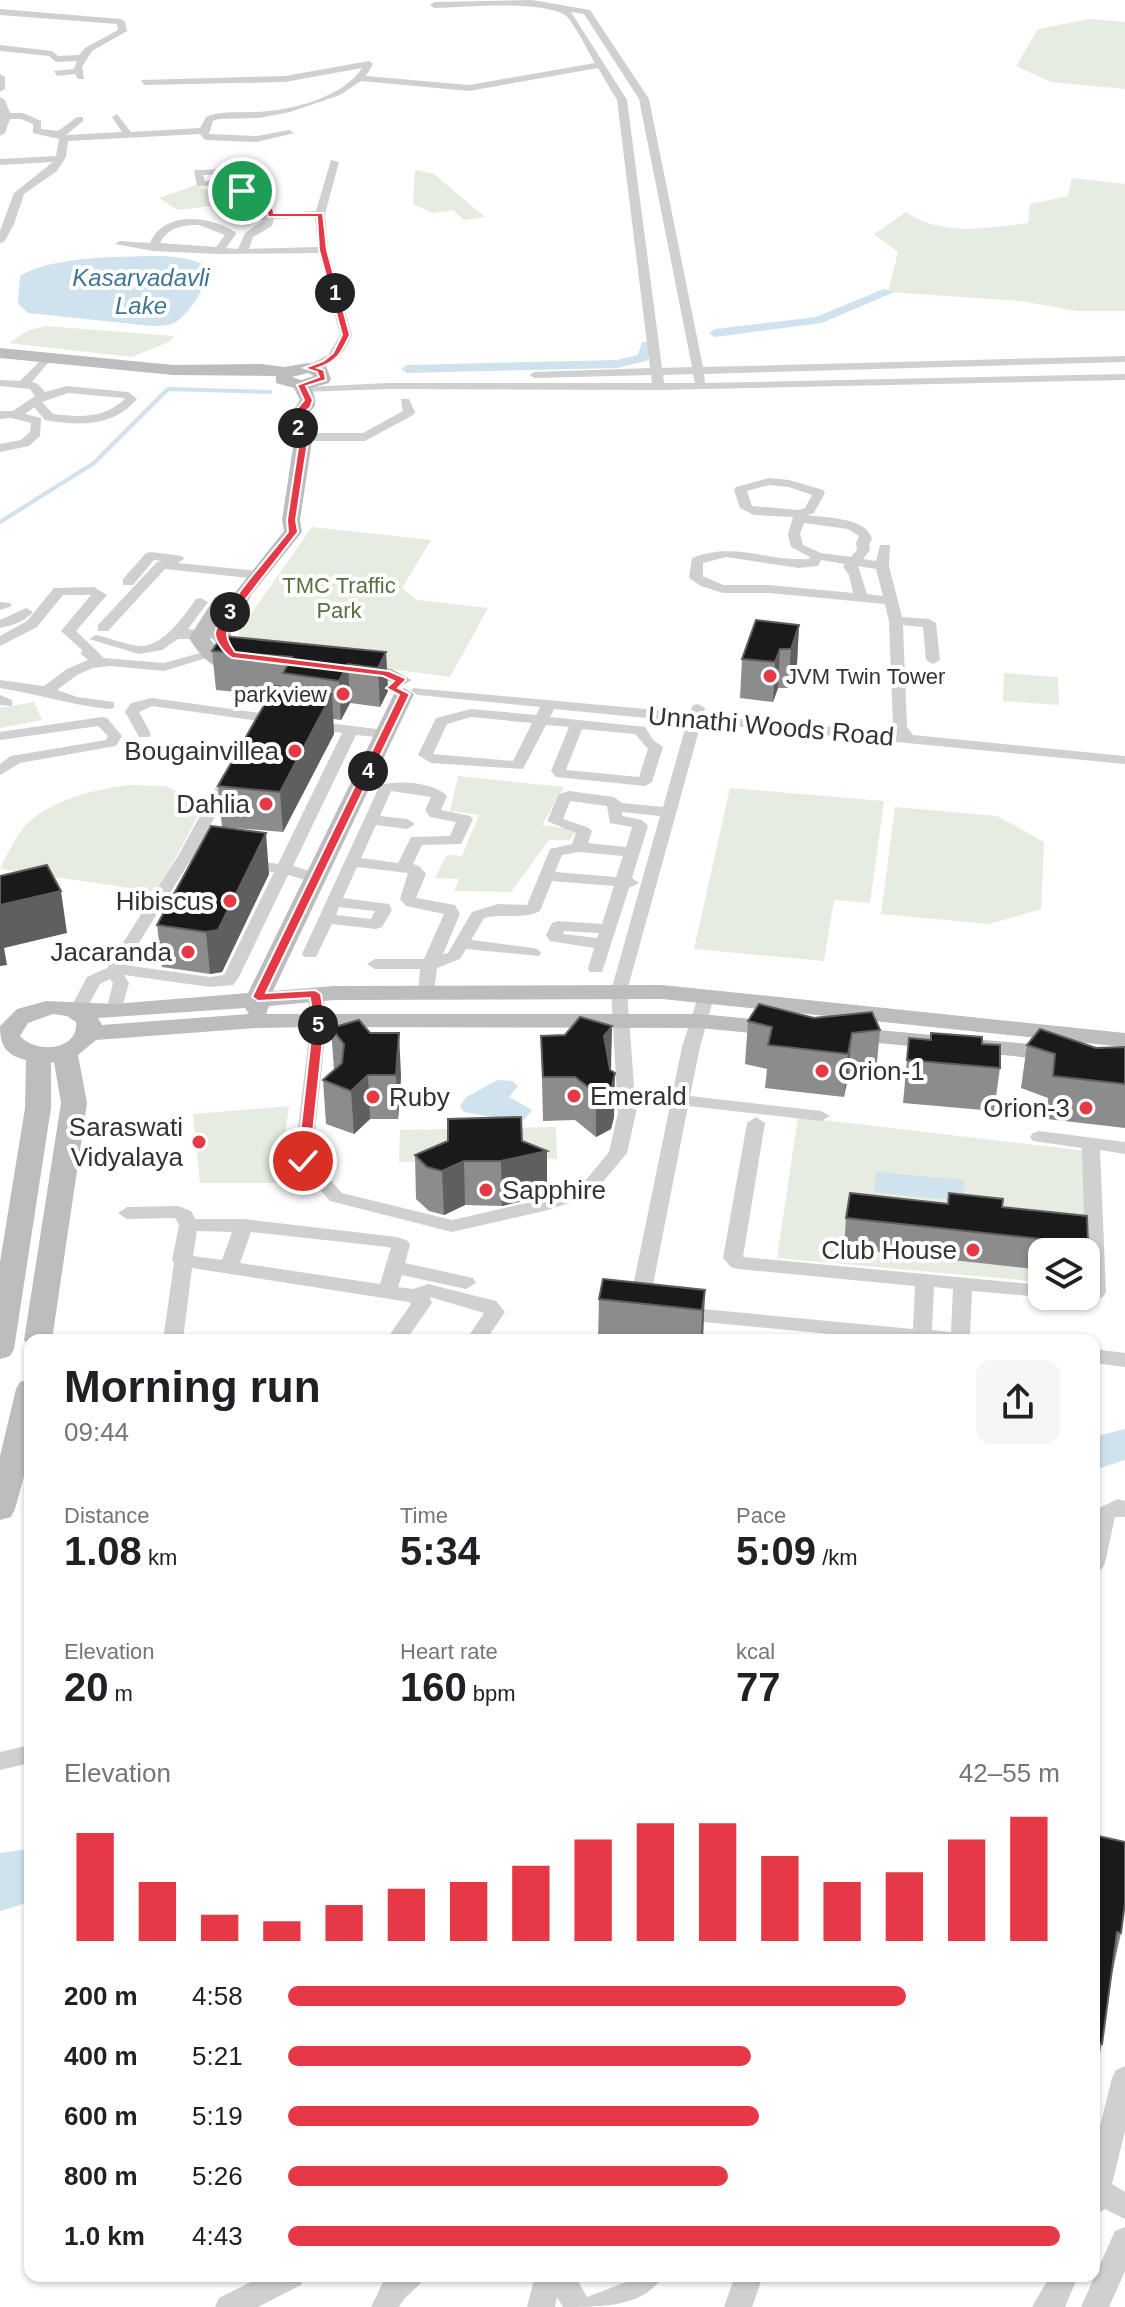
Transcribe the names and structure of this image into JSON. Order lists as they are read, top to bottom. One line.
{"streets":{"street":["Unnathi Woods Road"]},"water":["Kasarvadavli Lake"],"parks":["TMC Traffic Park"],"places":["JVM Twin Tower","park view","Bougainvillea","Dahlia","Hibiscus","Jacaranda","Orion-1","Emerald","Ruby","Orion-3","Saraswati Vidyalaya","Sapphire","Club House"],"page":{"pins":["1","2","3","4","5"],"heading":["Morning run","09:44"],"stats":[["Distance","1.08 km"],["Time","5:34"],["Pace","5:09 /km"],["Elevation","20 m"],["Heart rate","160 bpm"],["kcal","77"]],"chart":["Elevation","42–55 m"],"list":[{"name":"200 m","note":"4:58"},{"name":"400 m","note":"5:21"},{"name":"600 m","note":"5:19"},{"name":"800 m","note":"5:26"},{"name":"1.0 km","note":"4:43"}]}}
